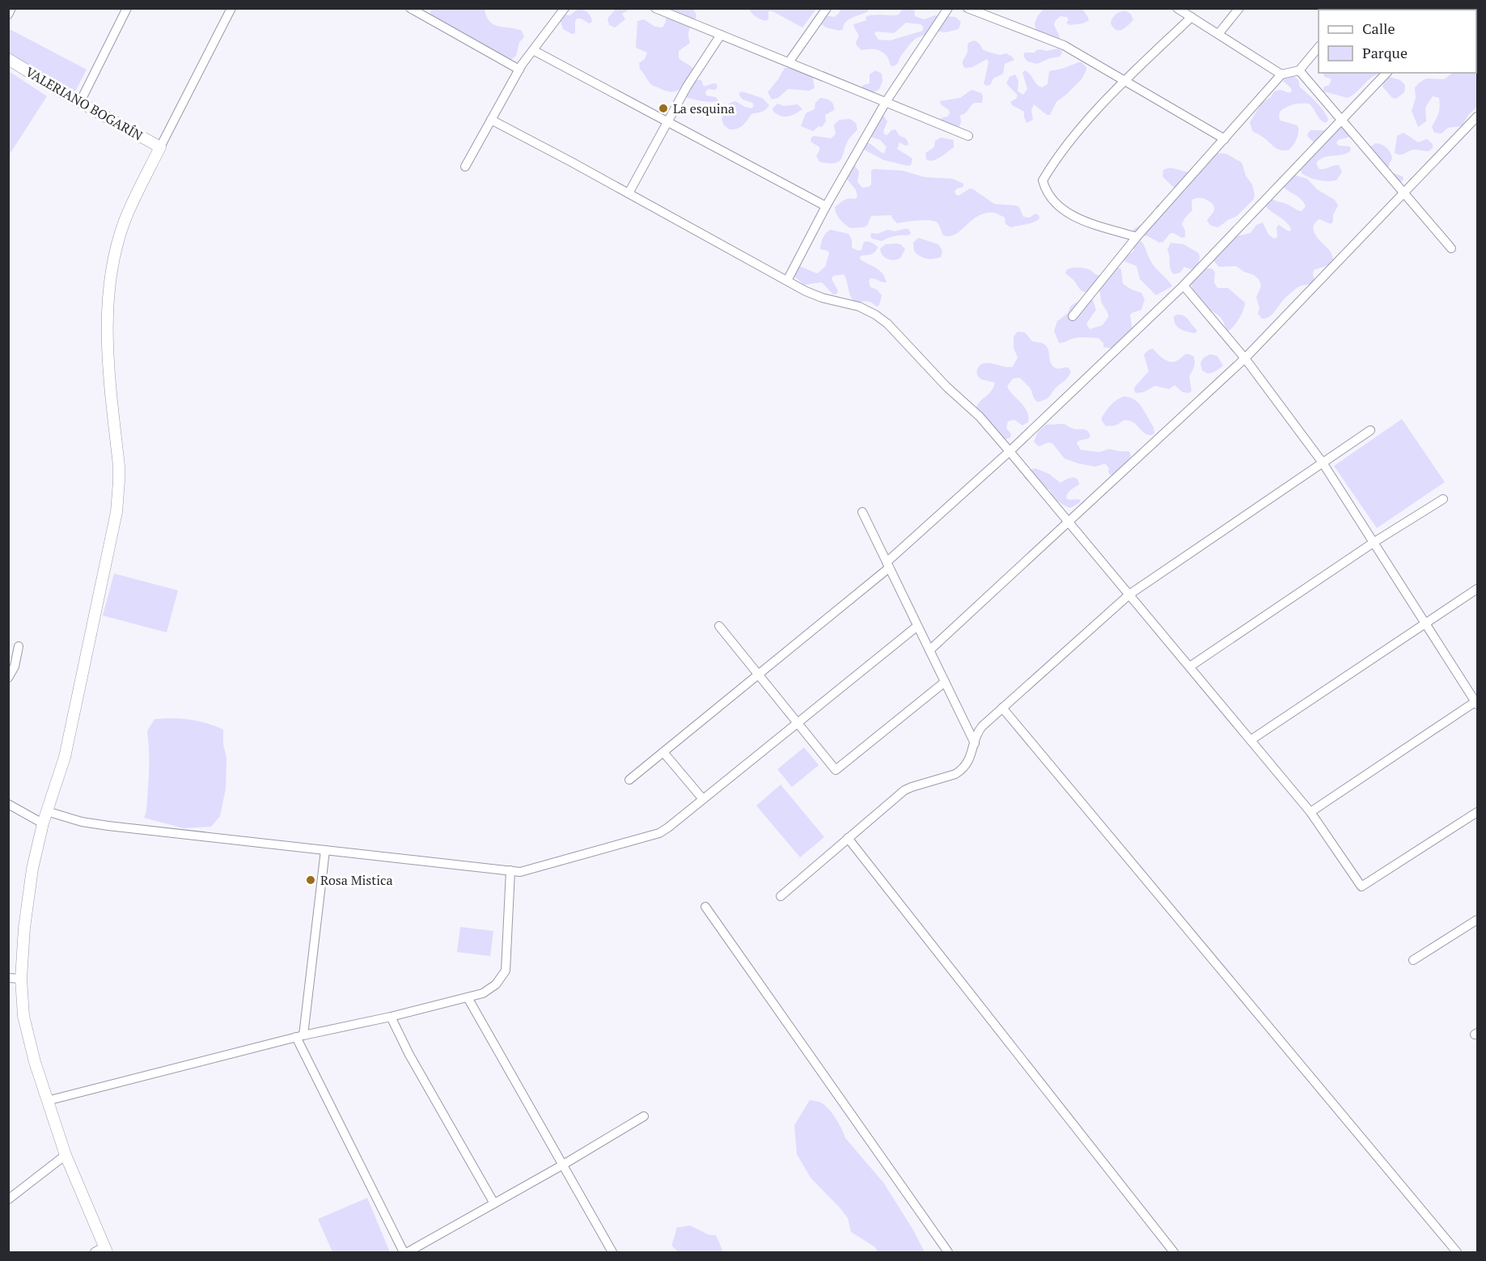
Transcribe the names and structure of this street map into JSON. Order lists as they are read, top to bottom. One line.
{"streets":{"street":["VALERIANO BOGARÍN"]},"places":["La esquina","Rosa Mistica"],"legend":["Calle","Parque"]}
